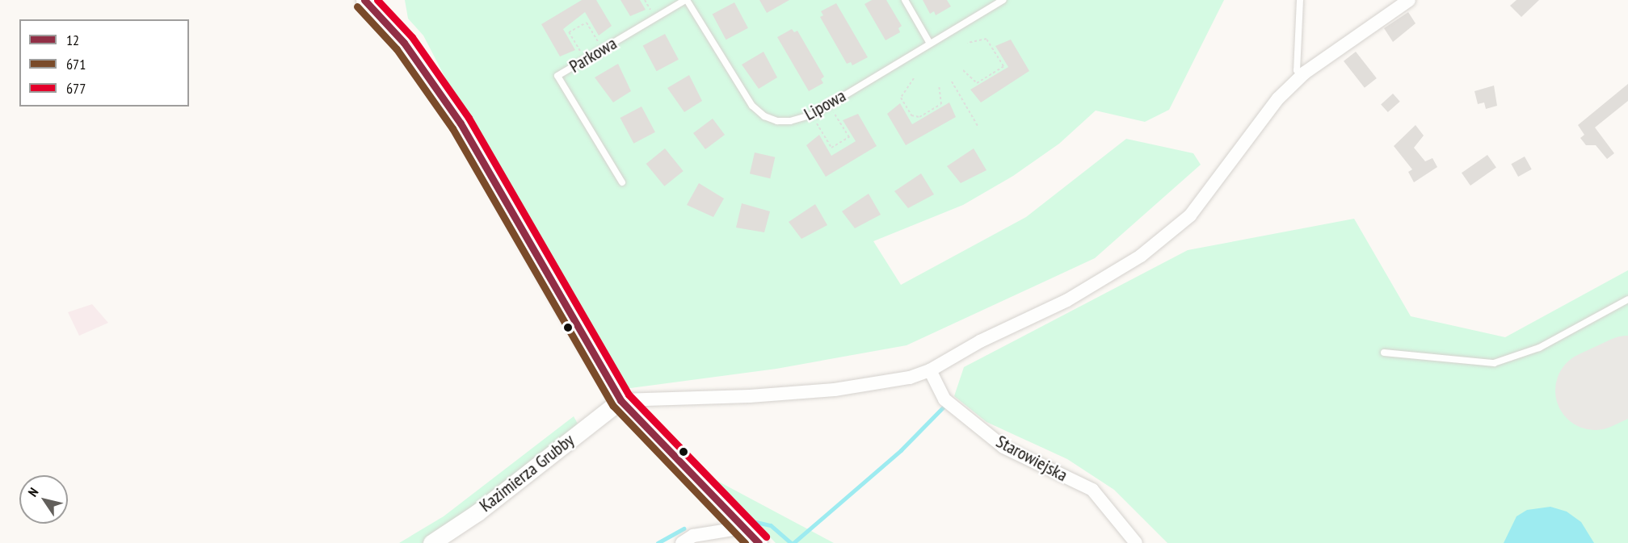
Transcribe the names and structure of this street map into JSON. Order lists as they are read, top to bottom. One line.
{"streets":{"street":["Starowiejska","Kazimierza Grubby"],"lane":["Parkowa","Lipowa"]},"crossings":[["Parkowa","Lipowa"]],"lines":["transit line 12","transit line 677","transit line 671"],"legend":["12","671","677"],"north":"top left"}
